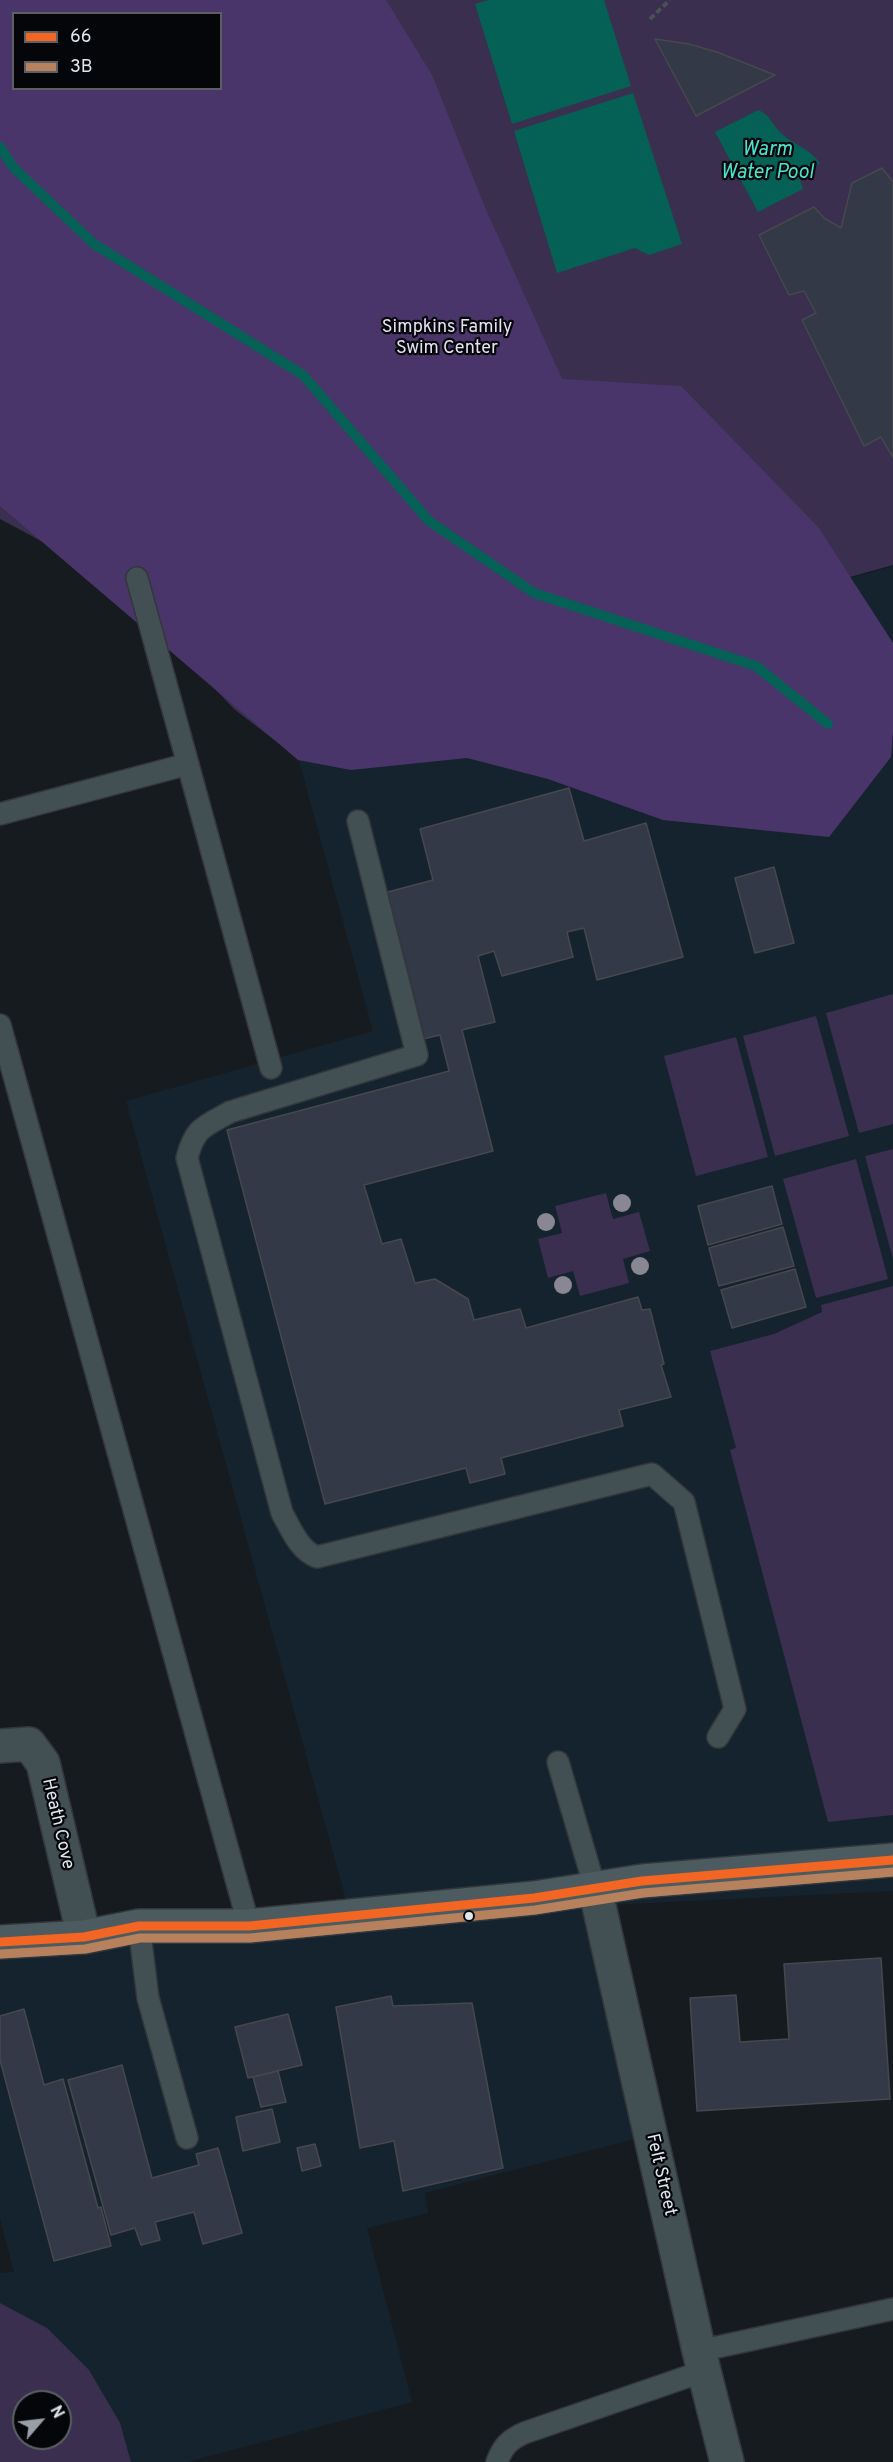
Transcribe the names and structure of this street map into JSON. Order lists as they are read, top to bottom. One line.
{"streets":{"street":["Heath Cove","Felt Street"]},"water":["Warm Water Pool"],"parks":["Simpkins Family Swim Center"],"lines":["transit line 66","transit line 3B"],"legend":["66","3B"],"north":"top right"}
